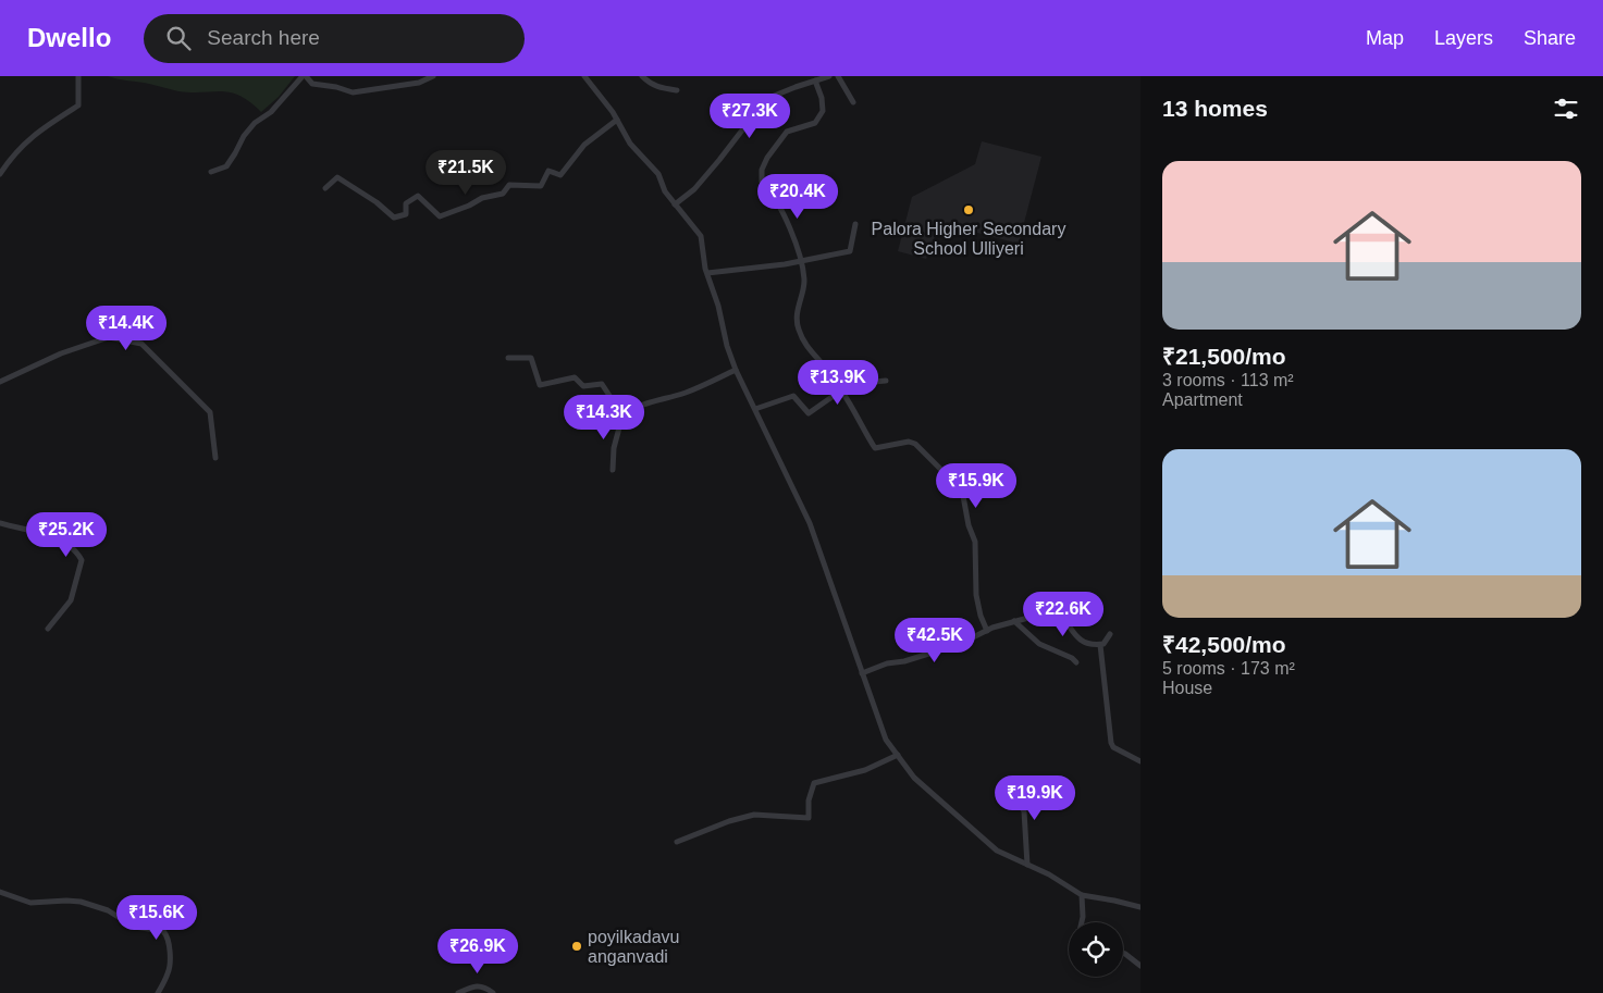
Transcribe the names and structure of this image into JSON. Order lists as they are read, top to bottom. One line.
{"places":["Palora Higher Secondary School Ulliyeri","poyilkadavu anganvadi"],"page":{"header":"Dwello","search":"Search here","nav":["Map","Layers","Share"],"heading":"13 homes","price":["₹27.3K","₹21.5K","₹20.4K","₹14.4K","₹13.9K","₹14.3K","₹15.9K","₹25.2K","₹22.6K","₹42.5K","₹19.9K","₹15.6K","₹26.9K"],"list":[{"name":"₹21,500/mo","note":"3 rooms · 113 m² · Apartment"},{"name":"₹42,500/mo","note":"5 rooms · 173 m² · House"}]}}
